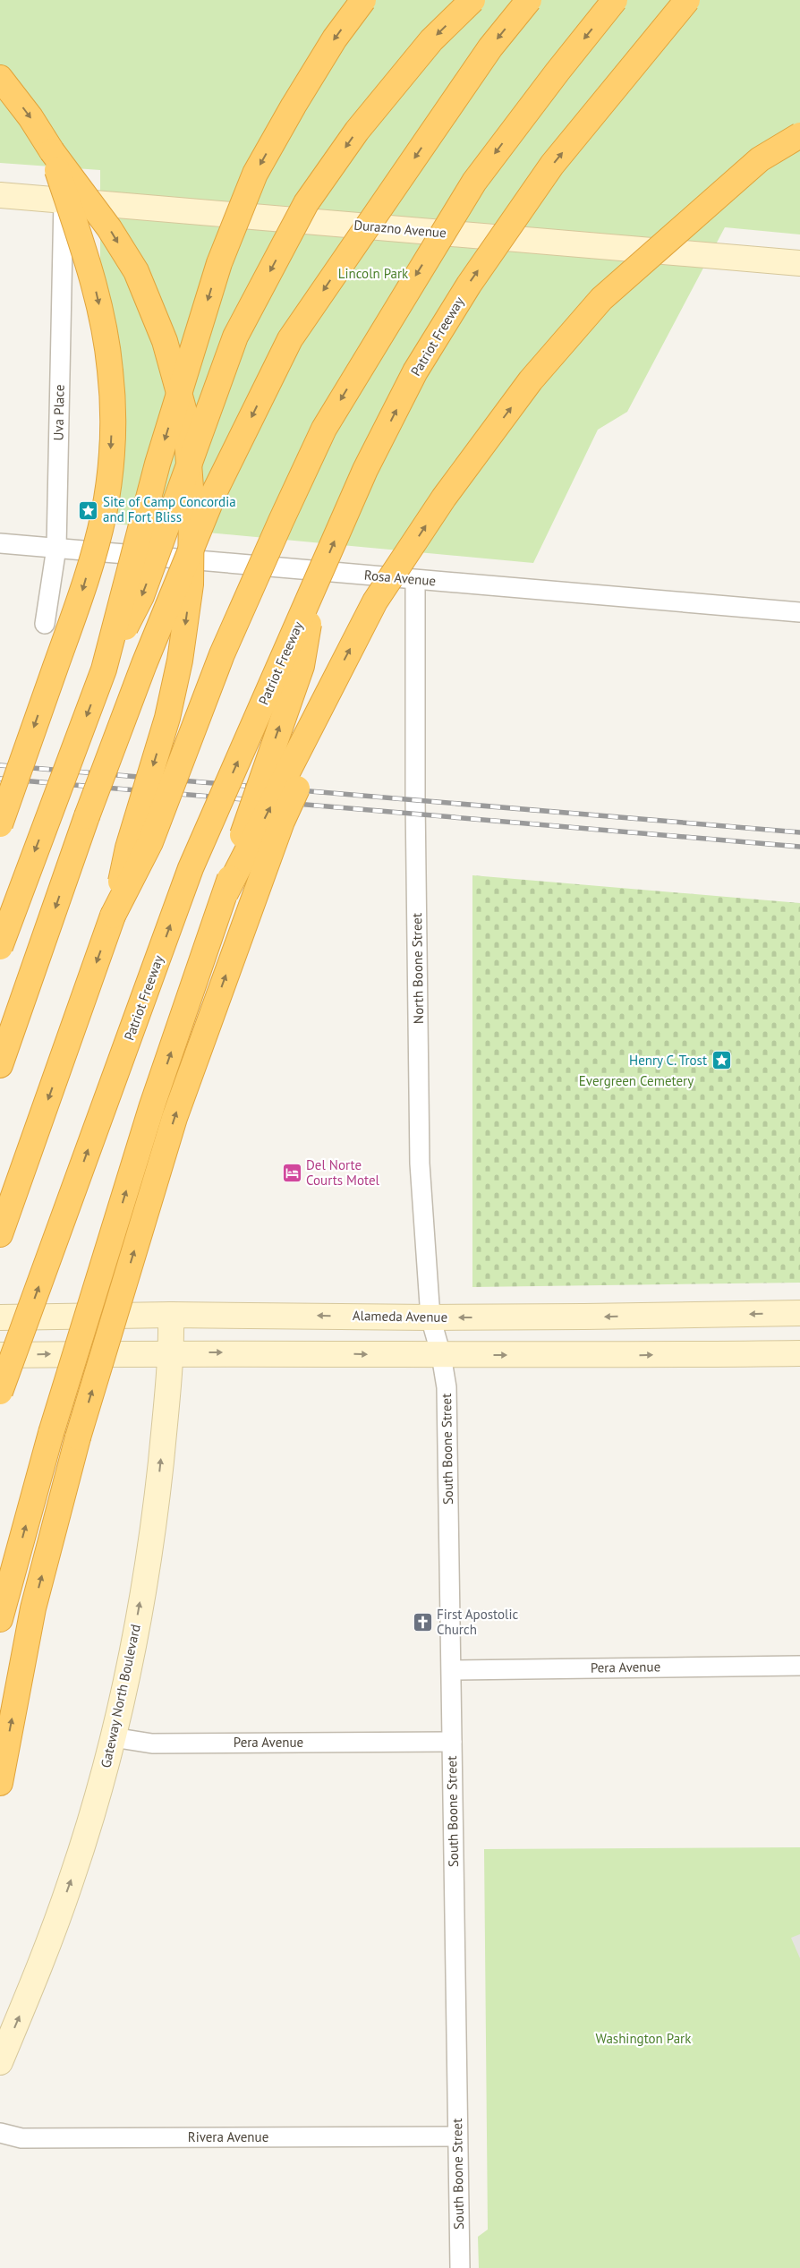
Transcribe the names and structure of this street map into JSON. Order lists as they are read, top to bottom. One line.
{"streets":{"highway":["Patriot Freeway"],"main road":["Durazno Avenue","Alameda Avenue","Gateway North Boulevard"],"street":["Uva Place","Rosa Avenue","North Boone Street","South Boone Street","Pera Avenue","Rivera Avenue"]},"crossings":[["Durazno Avenue","Uva Place"],["Uva Place","Rosa Avenue"],["Rosa Avenue","North Boone Street"],["North Boone Street","Alameda Avenue"],["North Boone Street","South Boone Street"],["Alameda Avenue","Gateway North Boulevard"],["South Boone Street","Pera Avenue"],["South Boone Street","Rivera Avenue"],["Pera Avenue","Gateway North Boulevard"]],"one_way":["Gateway North Boulevard"],"parks":["Lincoln Park","Evergreen Cemetery","Washington Park"],"places":{"place":["Site of Camp Concordia and Fort Bliss","Henry C. Trost"],"hotel":["Del Norte Courts Motel"],"church":["First Apostolic Church"]}}
